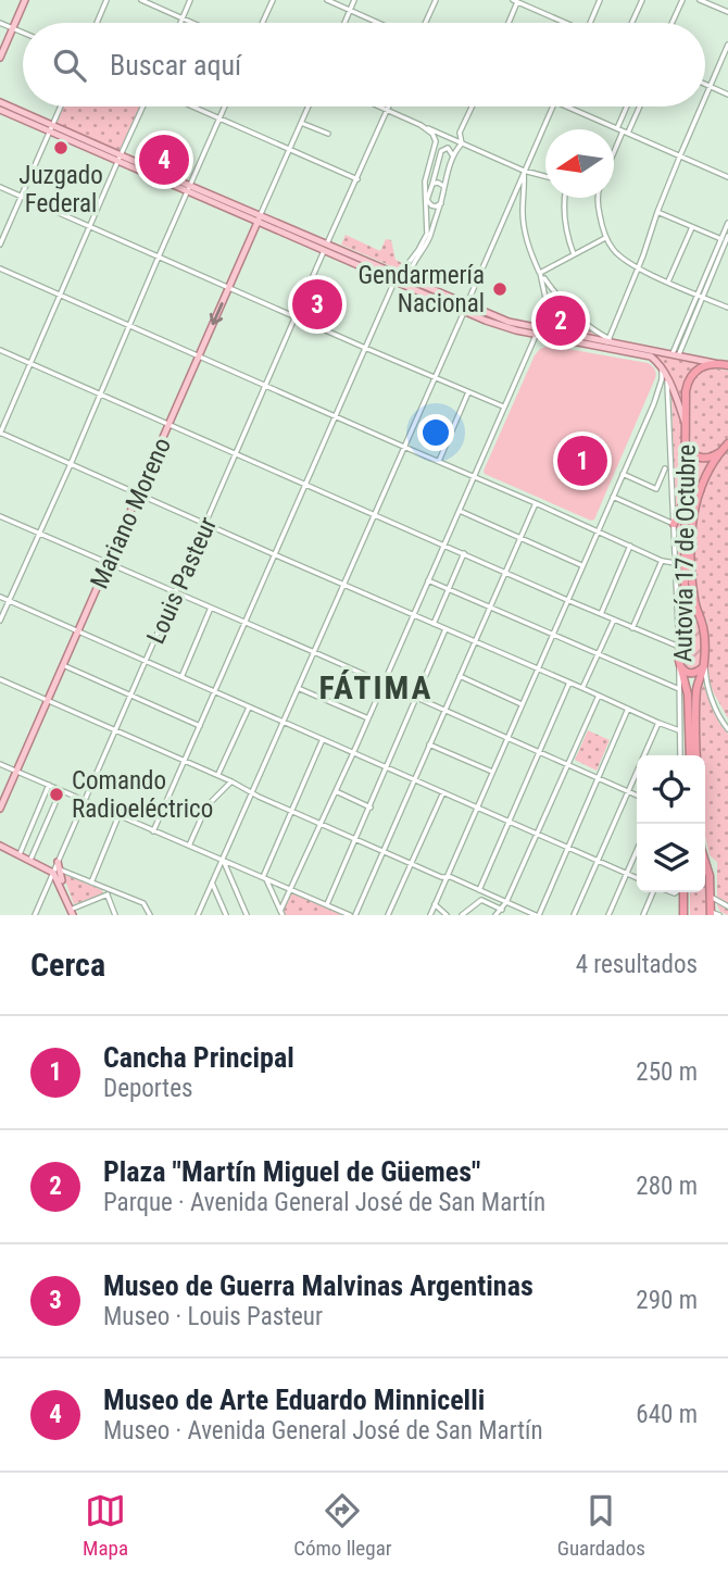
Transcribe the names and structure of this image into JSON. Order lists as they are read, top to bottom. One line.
{"streets":{"highway":["Autovía 17 de Octubre"],"main road":["Mariano Moreno"],"street":["Louis Pasteur"]},"districts":["FÁTIMA"],"places":["Juzgado Federal","Gendarmería Nacional","Comando Radioeléctrico"],"north":"left","page":{"search":"Buscar aquí","pins":["4","3","2","1"],"heading":["Cerca","4 resultados"],"list":[{"mark":"1","name":"Cancha Principal","note":"Deportes","value":"250 m"},{"mark":"2","name":"Plaza \"Martín Miguel de Güemes\"","note":"Parque · Avenida General José de San Martín","value":"280 m"},{"mark":"3","name":"Museo de Guerra Malvinas Argentinas","note":"Museo · Louis Pasteur","value":"290 m"},{"mark":"4","name":"Museo de Arte Eduardo Minnicelli","note":"Museo · Avenida General José de San Martín","value":"640 m"}],"nav":["Mapa","Cómo llegar","Guardados"]}}
